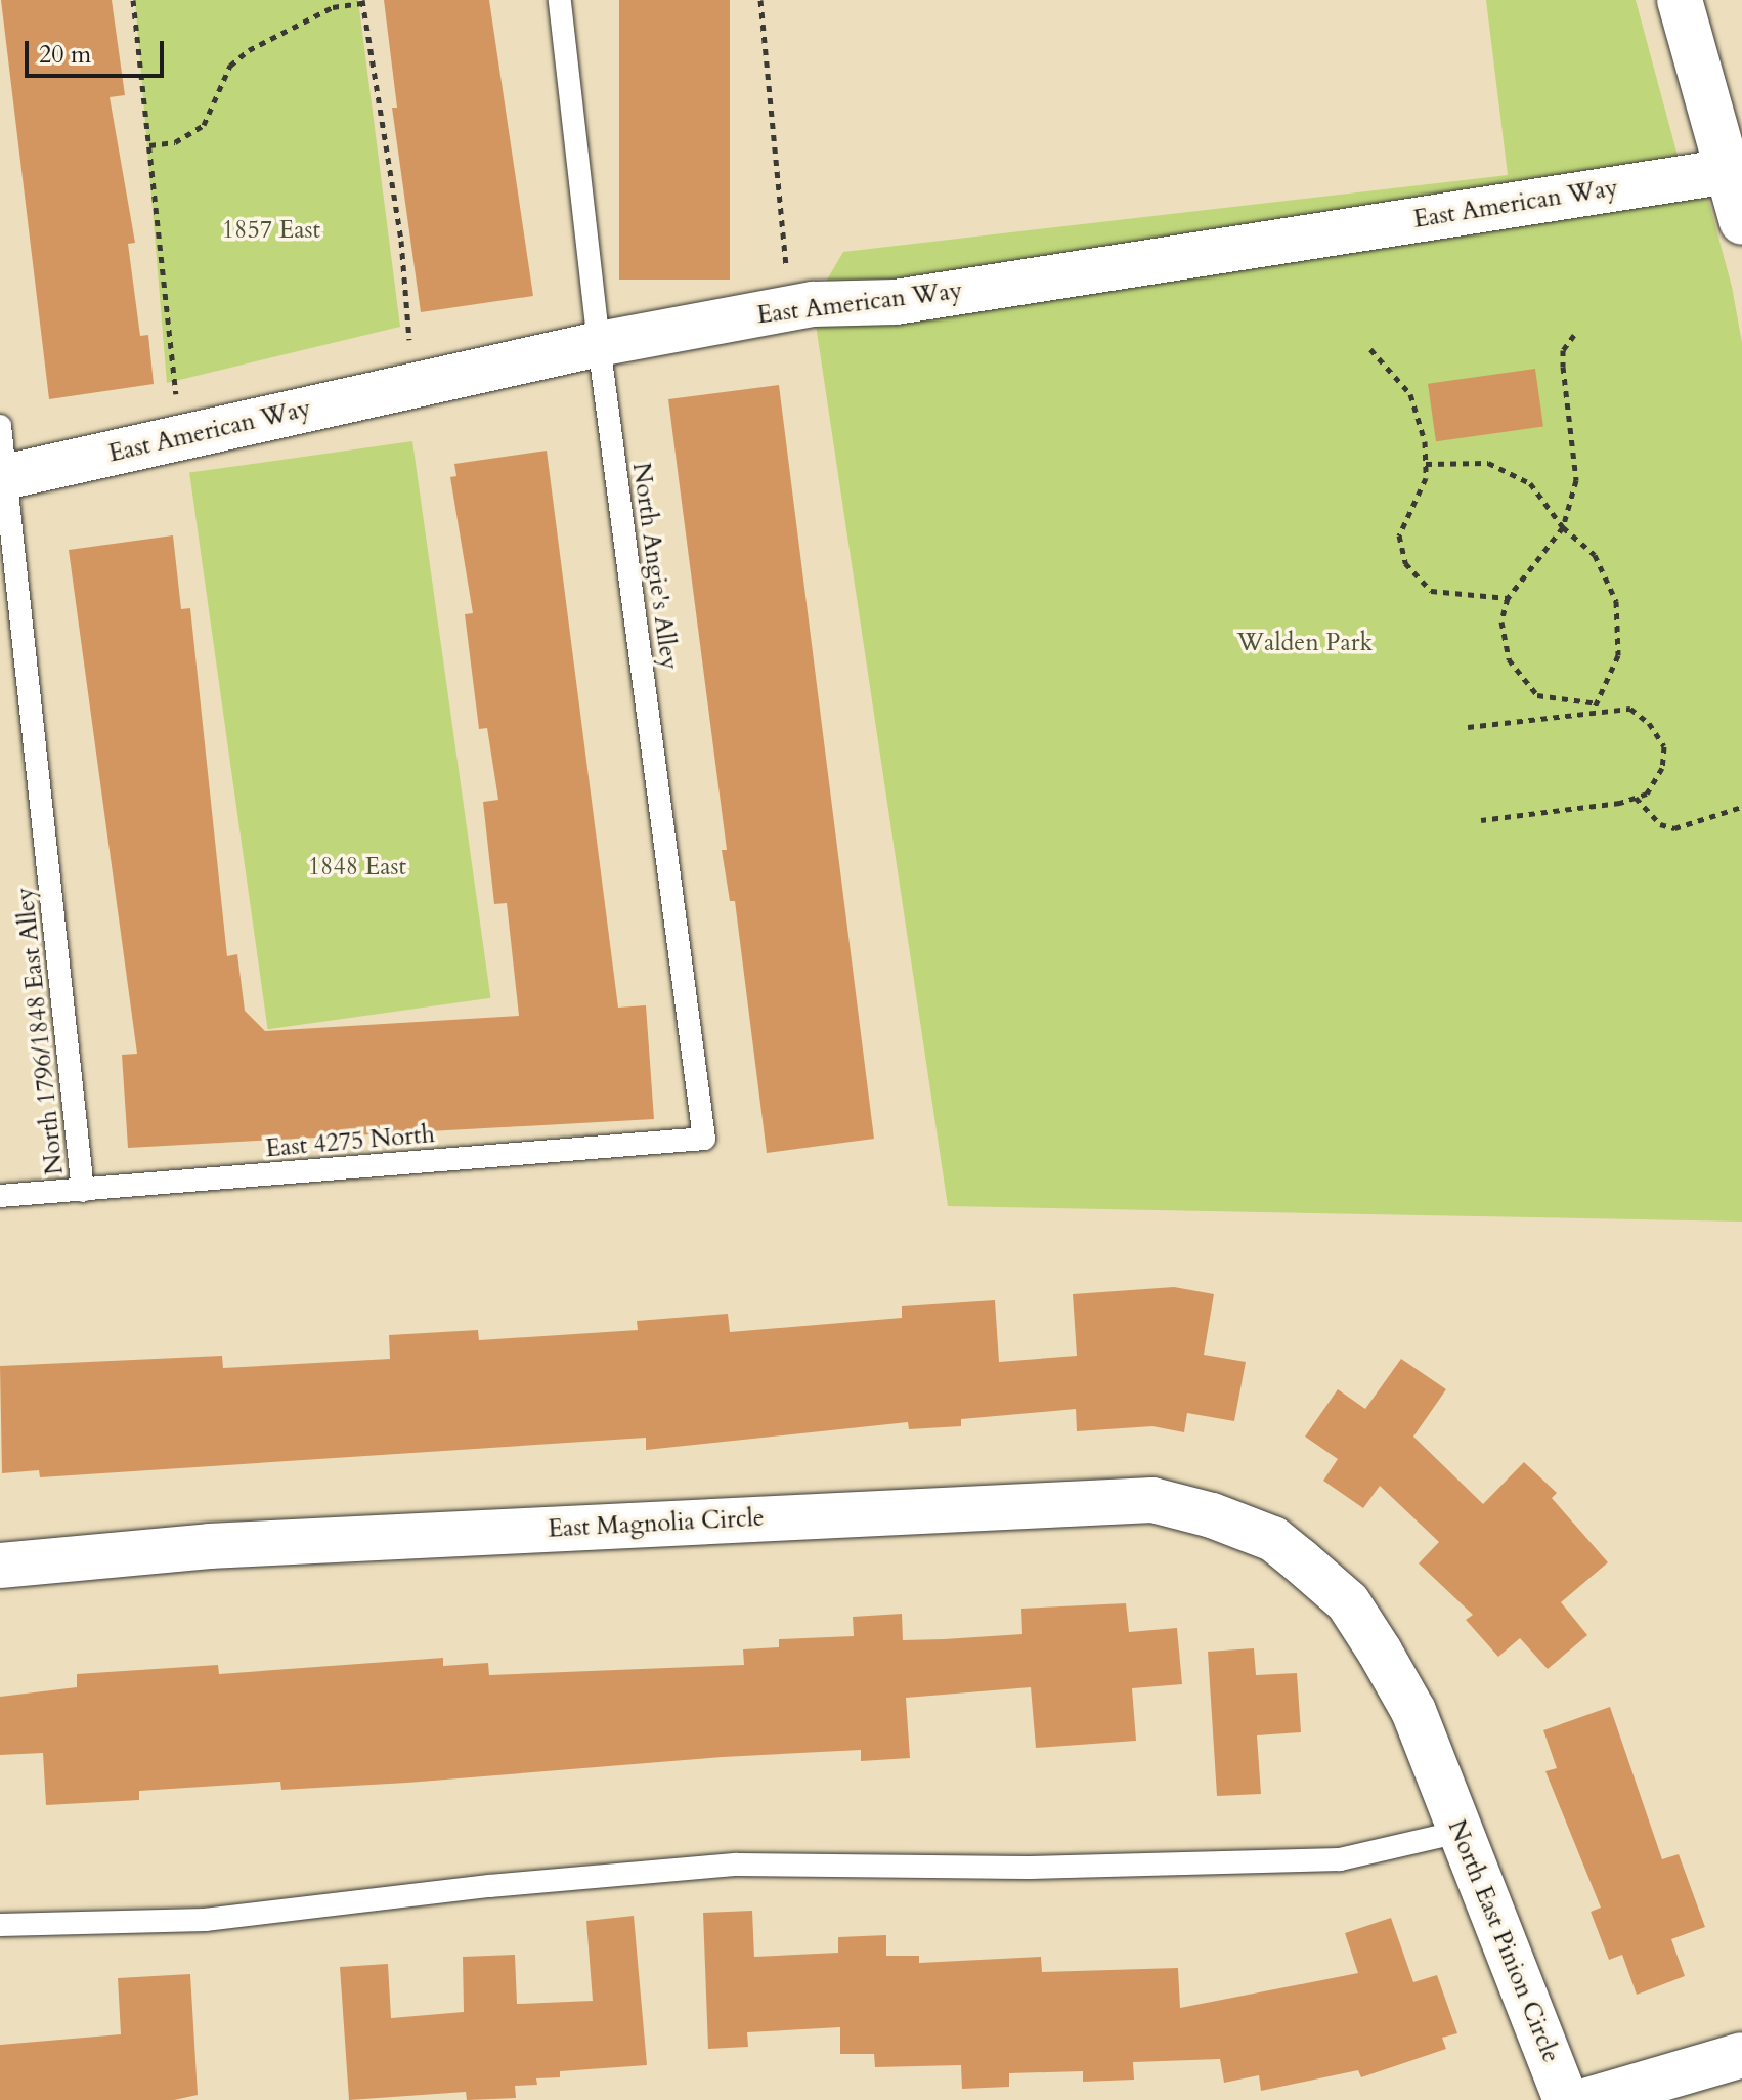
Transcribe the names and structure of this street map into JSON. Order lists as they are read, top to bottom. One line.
{"streets":{"street":["East American Way","East Magnolia Circle","North East Pinion Circle"],"lane":["North Angie's Alley","North 1796/1848 East Alley","East 4275 North"]},"crossings":[["East American Way","North Angie's Alley"],["East American Way","North 1796/1848 East Alley"],["North Angie's Alley","East 4275 North"],["North 1796/1848 East Alley","East 4275 North"],["East Magnolia Circle","North East Pinion Circle"]],"parks":["1857 East","Walden Park","1848 East"],"scale_bar":"20 m"}
